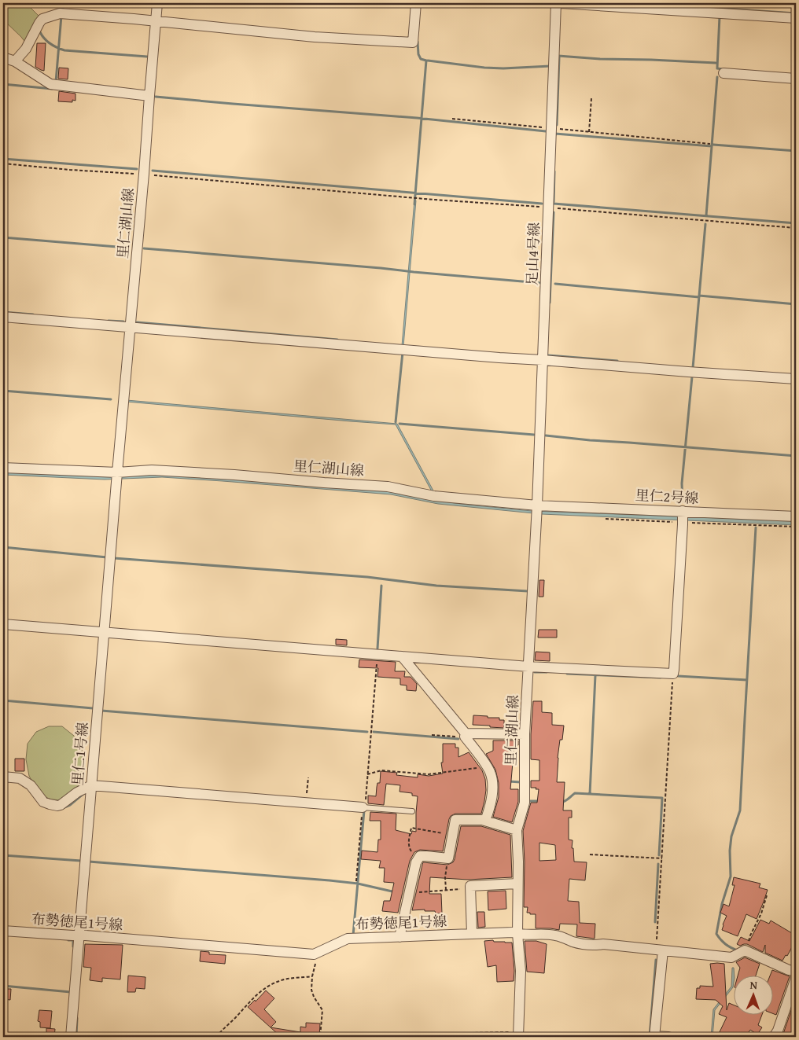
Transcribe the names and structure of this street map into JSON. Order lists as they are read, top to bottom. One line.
{"streets":{"street":["里仁湖山線","足山4号線","里仁2号線","里仁1号線","布勢徳尾1号線"]},"crossings":[["里仁湖山線","足山4号線"],["里仁湖山線","里仁2号線"],["里仁湖山線","里仁1号線"],["里仁湖山線","布勢徳尾1号線"],["足山4号線","里仁2号線"],["里仁1号線","布勢徳尾1号線"]],"north":"top"}
